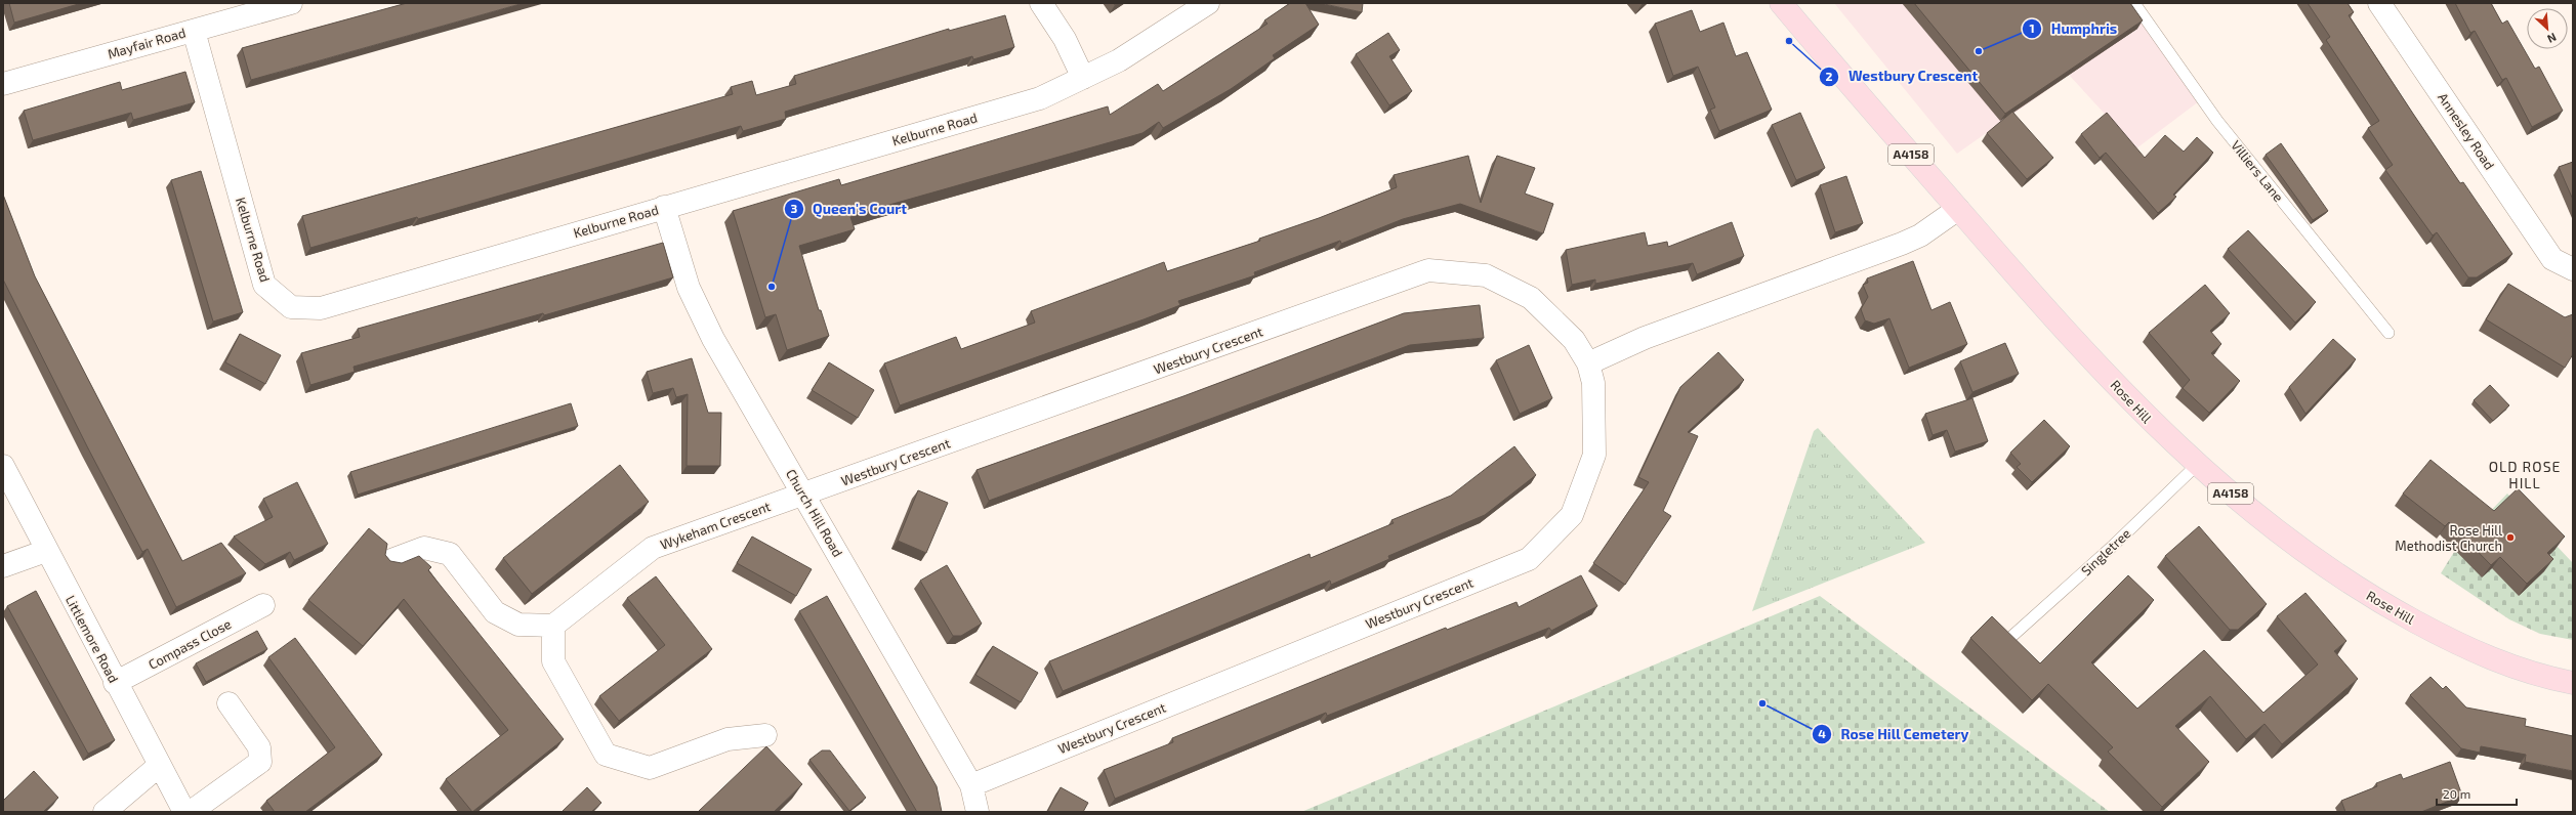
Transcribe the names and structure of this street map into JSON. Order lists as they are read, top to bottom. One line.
{"streets":{"main road":["A4158","Rose Hill"],"street":["Mayfair Road","Kelburne Road","Annesley Road","Westbury Crescent","Church Hill Road","Wykeham Crescent","Littlemore Road","Compass Close"],"lane":["Villiers Lane","Singletree"]},"crossings":[["Mayfair Road","Kelburne Road"],["Kelburne Road","Church Hill Road"],["Westbury Crescent","Church Hill Road"],["Westbury Crescent","Wykeham Crescent"],["Rose Hill","Singletree"],["Church Hill Road","Wykeham Crescent"],["Littlemore Road","Compass Close"]],"districts":["OLD ROSE HILL"],"places":["Westbury Crescent","Humphris","Queen's Court","Rose Hill Methodist Church","Rose Hill Cemetery"],"scale_bar":"20 m","north":"bottom right"}
